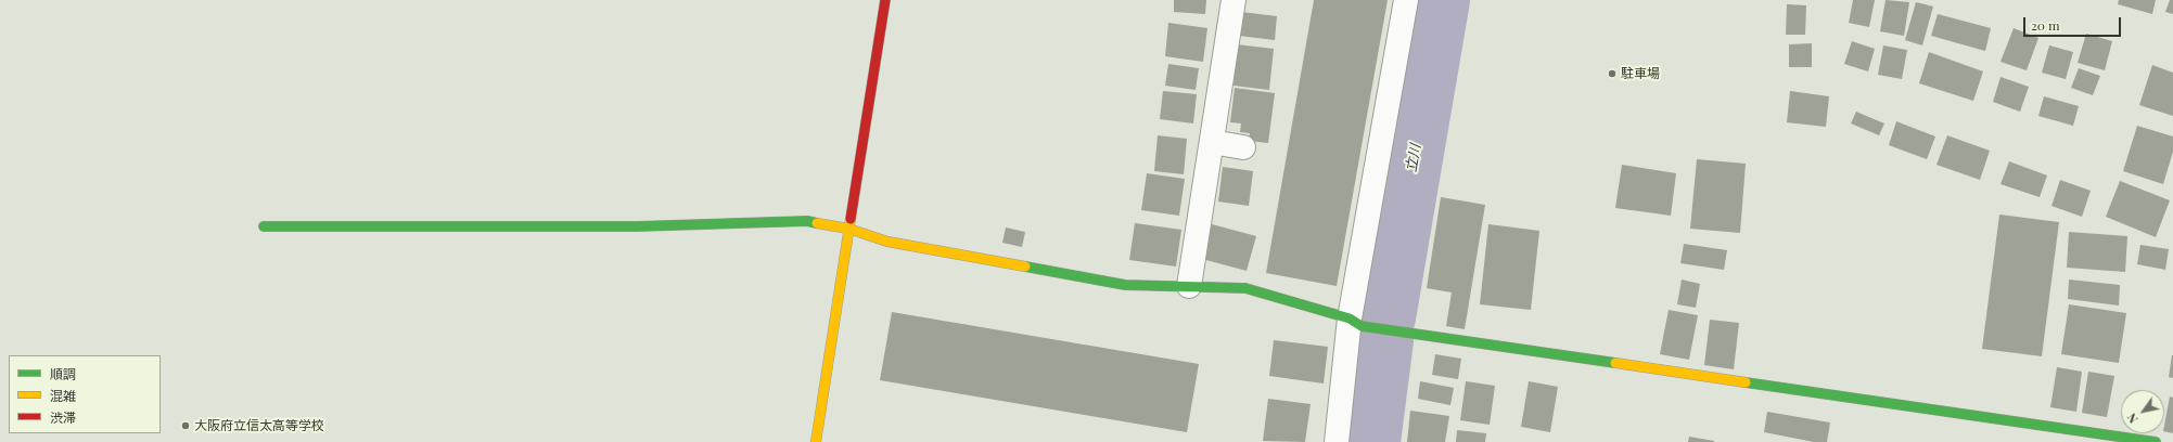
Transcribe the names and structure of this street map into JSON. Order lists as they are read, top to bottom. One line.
{"water":["立川"],"places":["駐車場","大阪府立信太高等学校"],"legend":["順調","混雑","渋滞"],"scale_bar":"20 m","north":"bottom left"}
